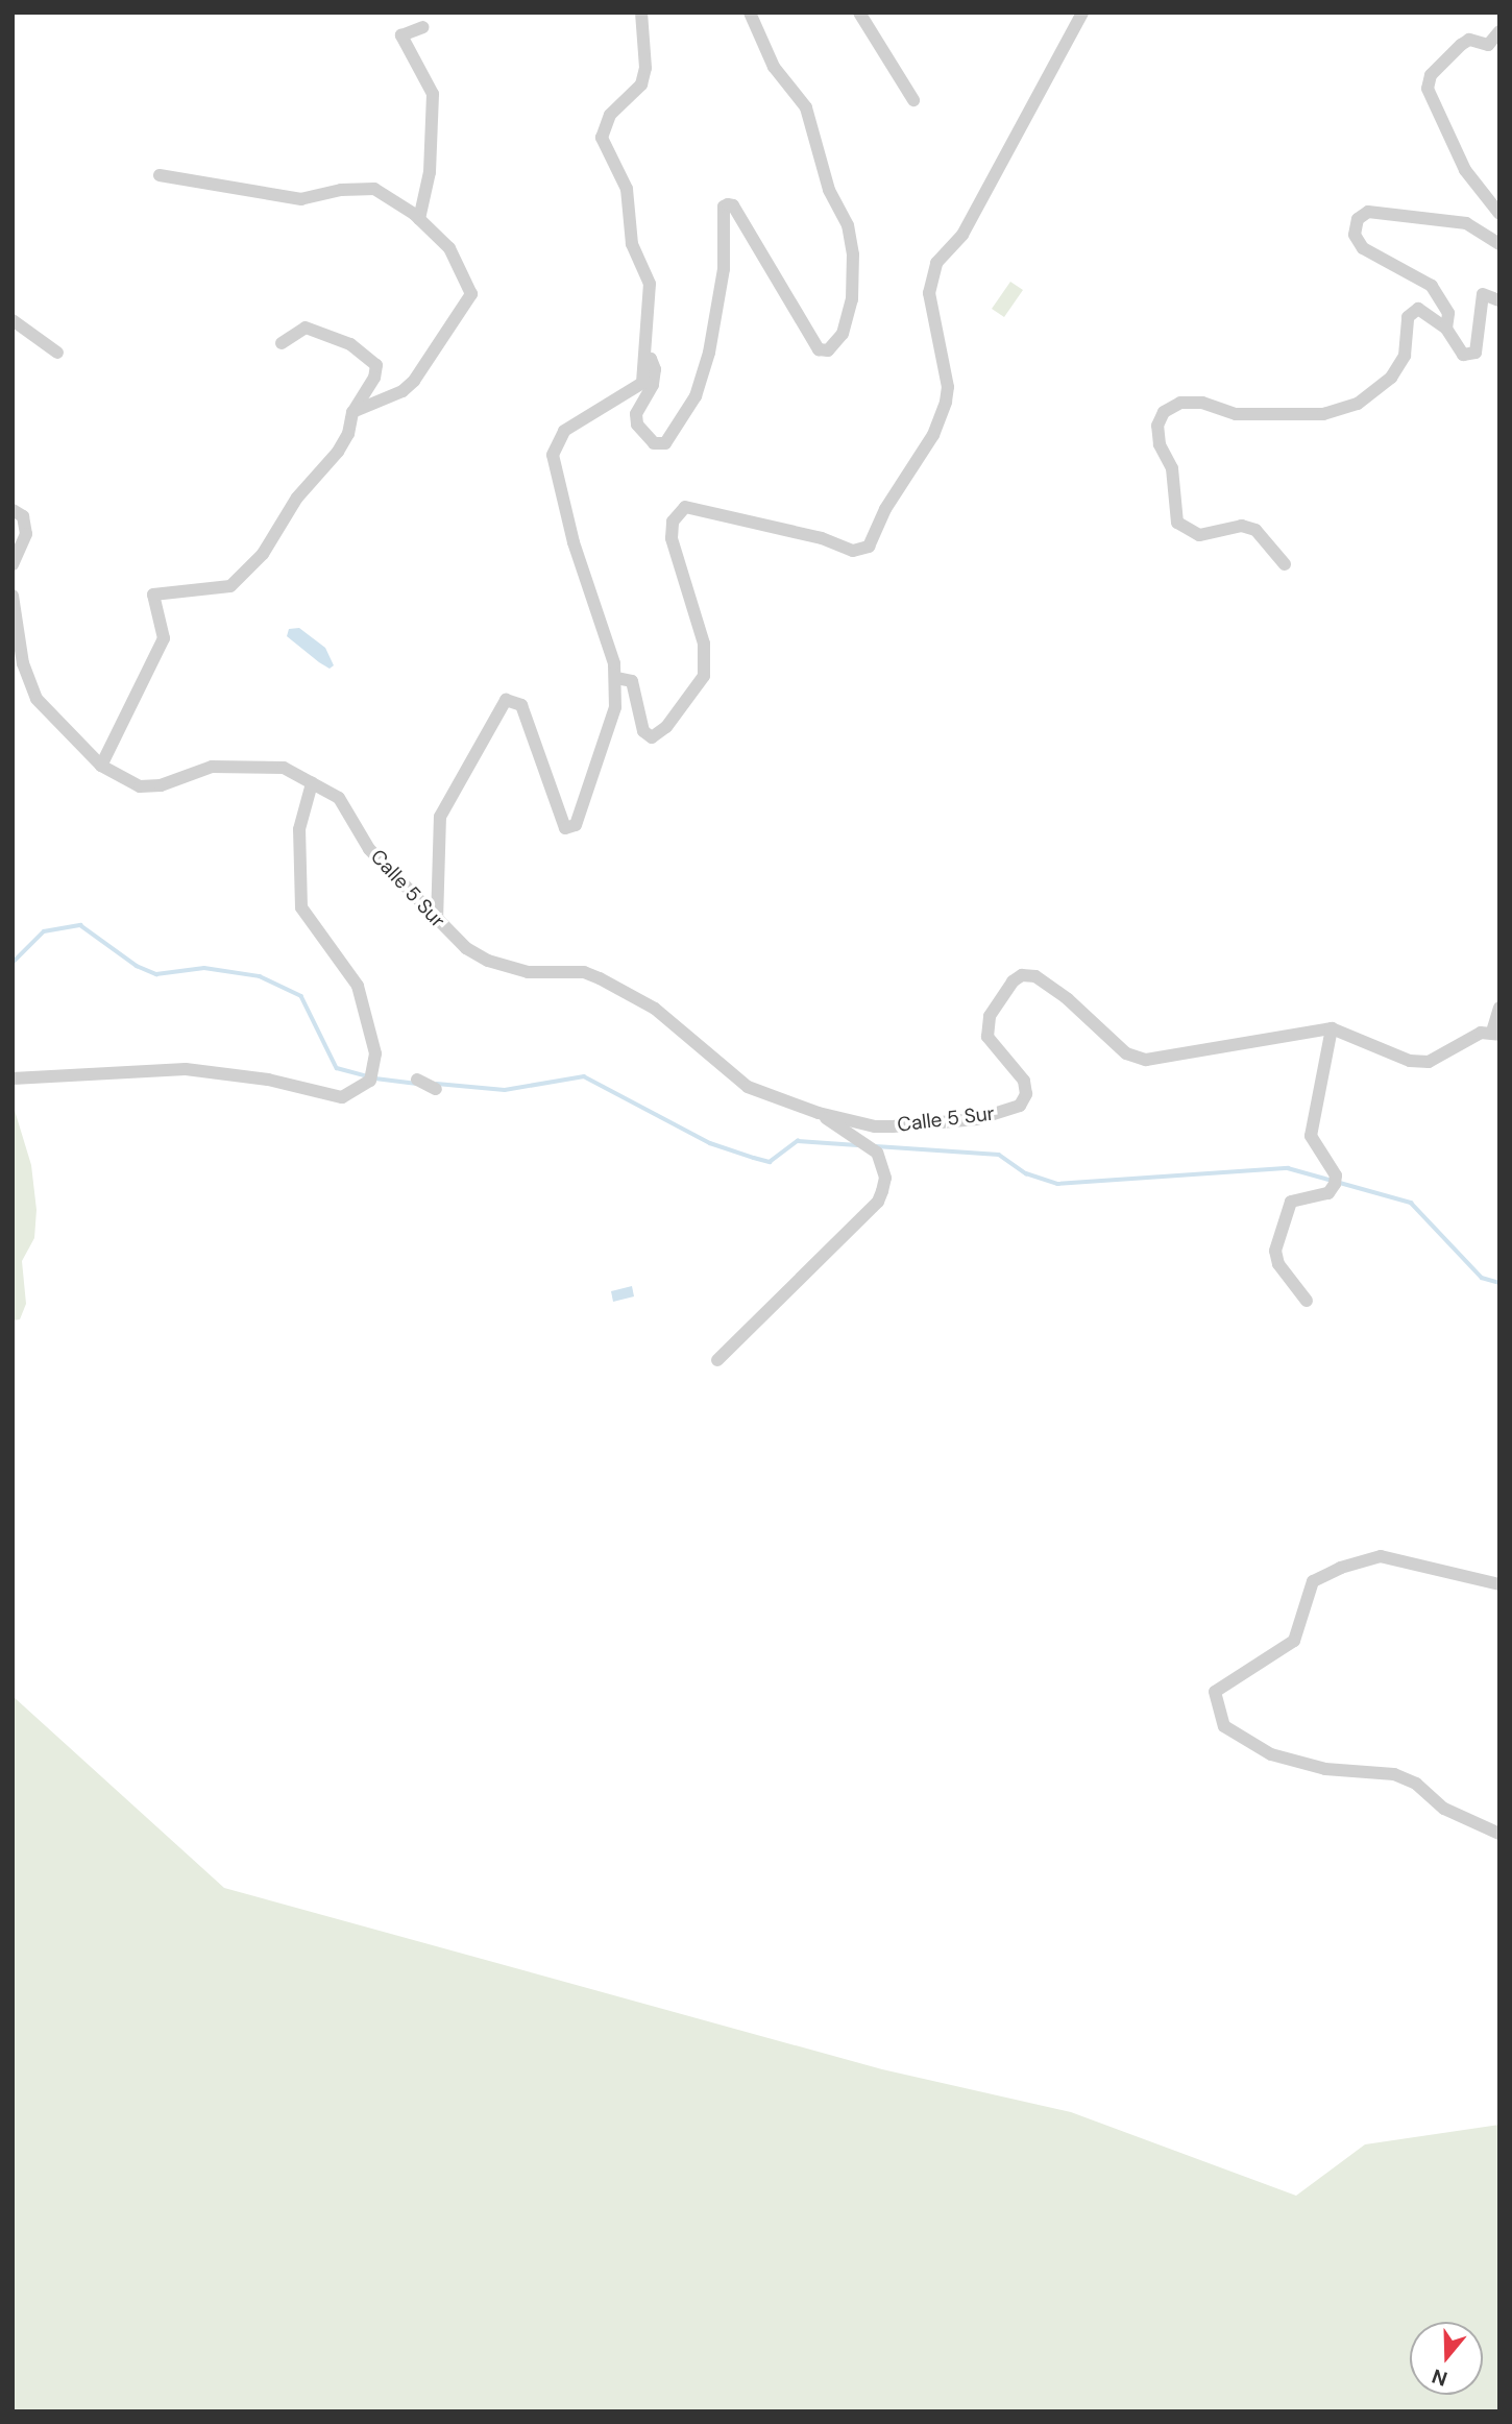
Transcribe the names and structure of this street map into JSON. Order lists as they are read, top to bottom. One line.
{"streets":{"street":["Calle 5 Sur"]},"north":"bottom"}
